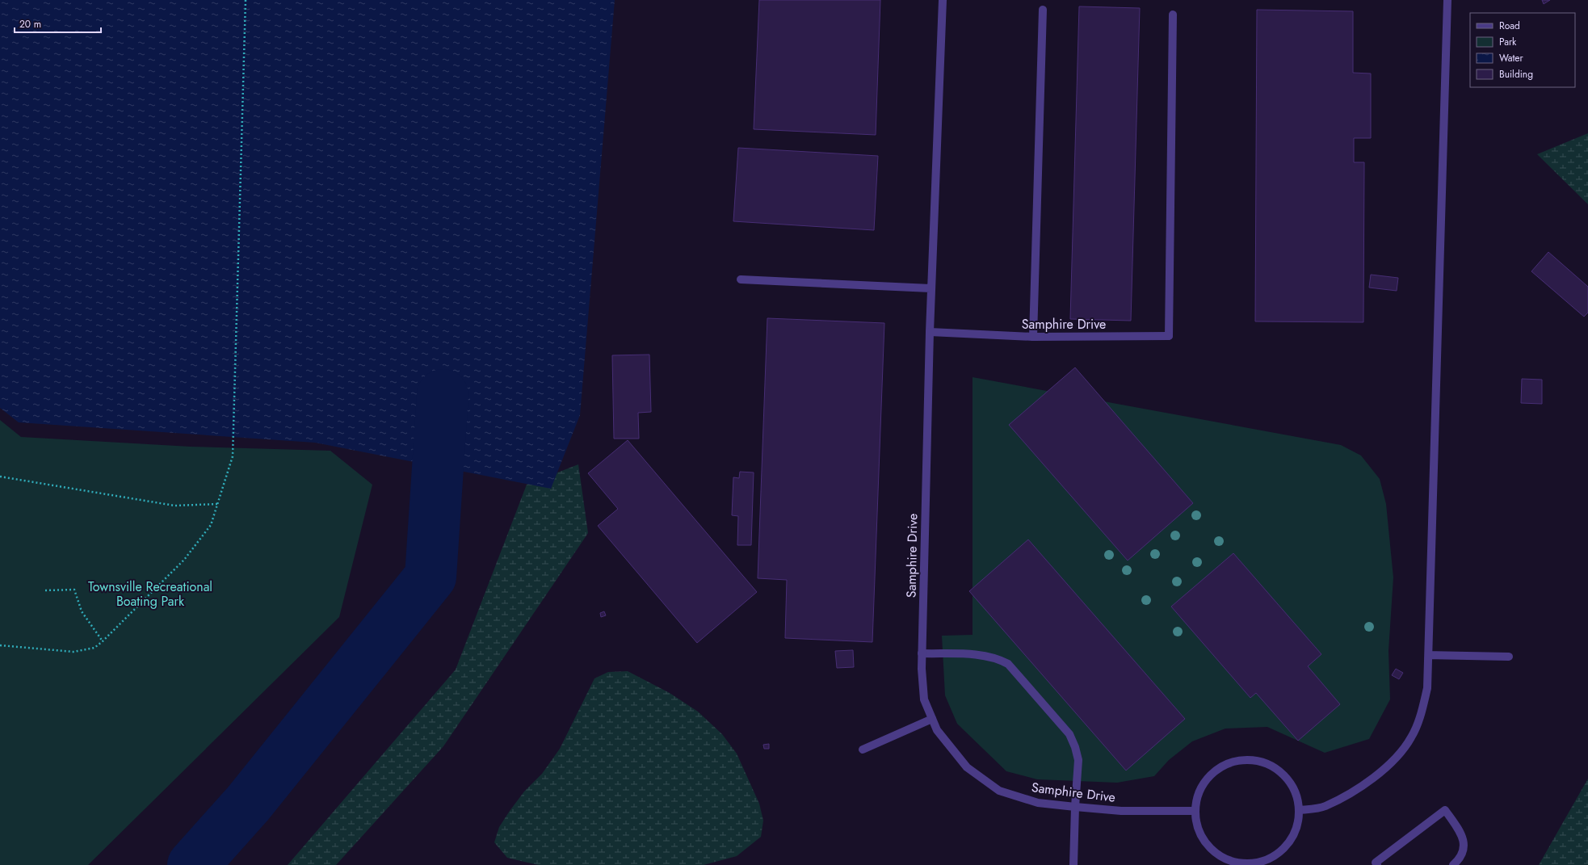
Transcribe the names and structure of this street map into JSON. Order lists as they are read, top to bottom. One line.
{"streets":{"street":["Samphire Drive"]},"parks":["Townsville Recreational Boating Park"],"legend":["Road","Park","Water","Building"],"scale_bar":"20 m"}
